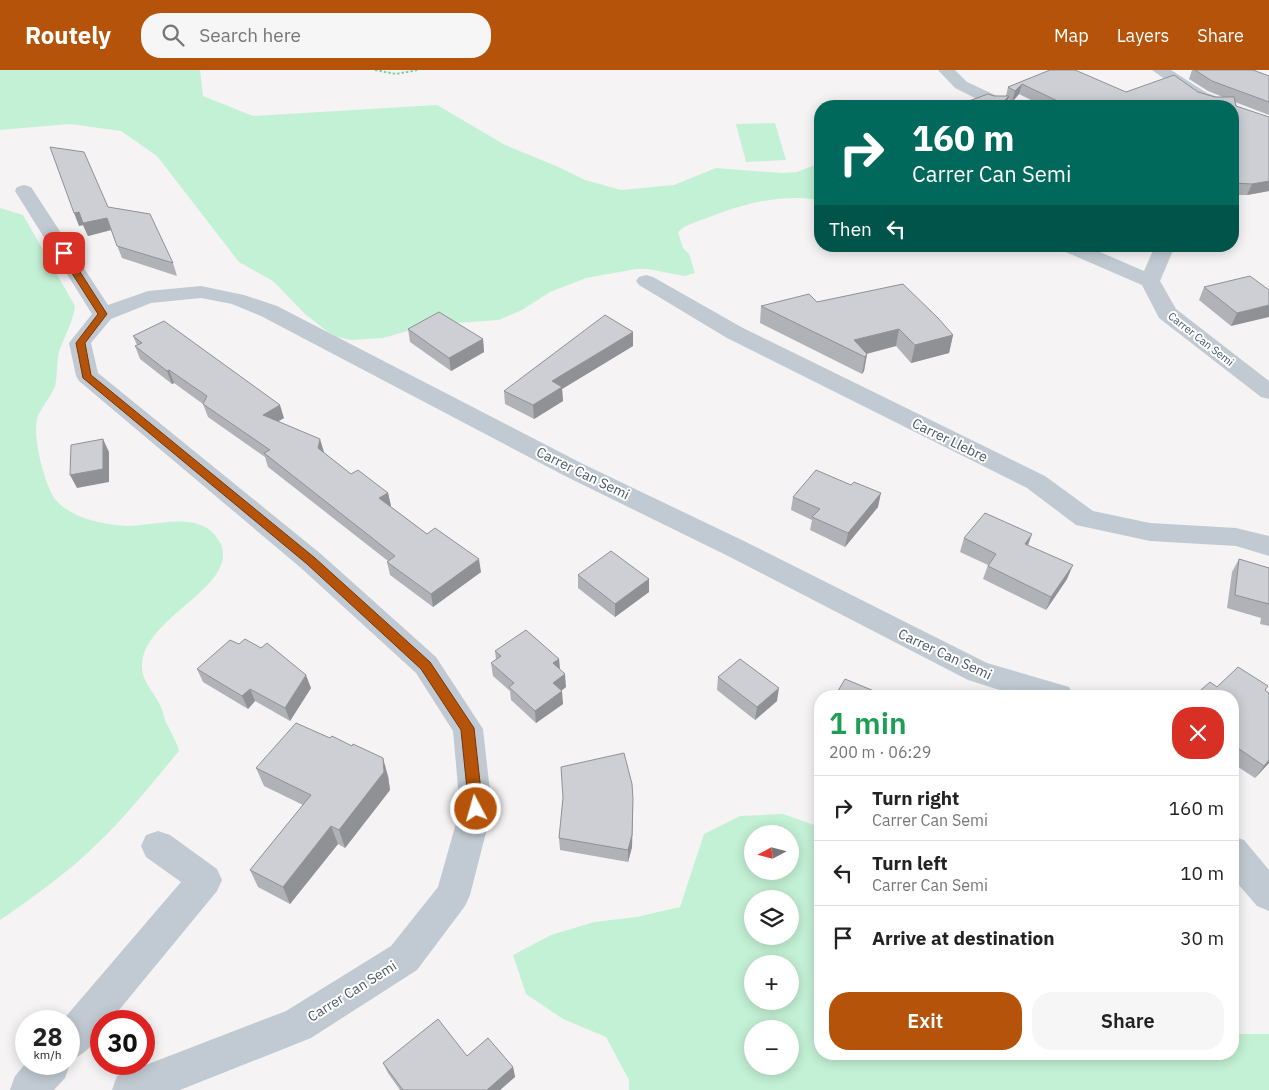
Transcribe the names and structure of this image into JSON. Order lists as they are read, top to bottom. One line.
{"streets":{"street":["Carrer Can Semi","Carrer Llebre"]},"north":"left","page":{"header":"Routely","search":"Search here","nav":["Map","Layers","Share"],"turn":["160 m","Carrer Can Semi"],"then":"Then","heading":["1 min","200 m · 06:29"],"list":[{"name":"Turn right","note":"Carrer Can Semi","value":"160 m"},{"name":"Turn left","note":"Carrer Can Semi","value":"10 m"},{"name":"Arrive at destination","value":"30 m"}],"map_buttons":["+","−"],"buttons":["Exit","Share"],"speed":"28 km/h","limit":"30"}}
